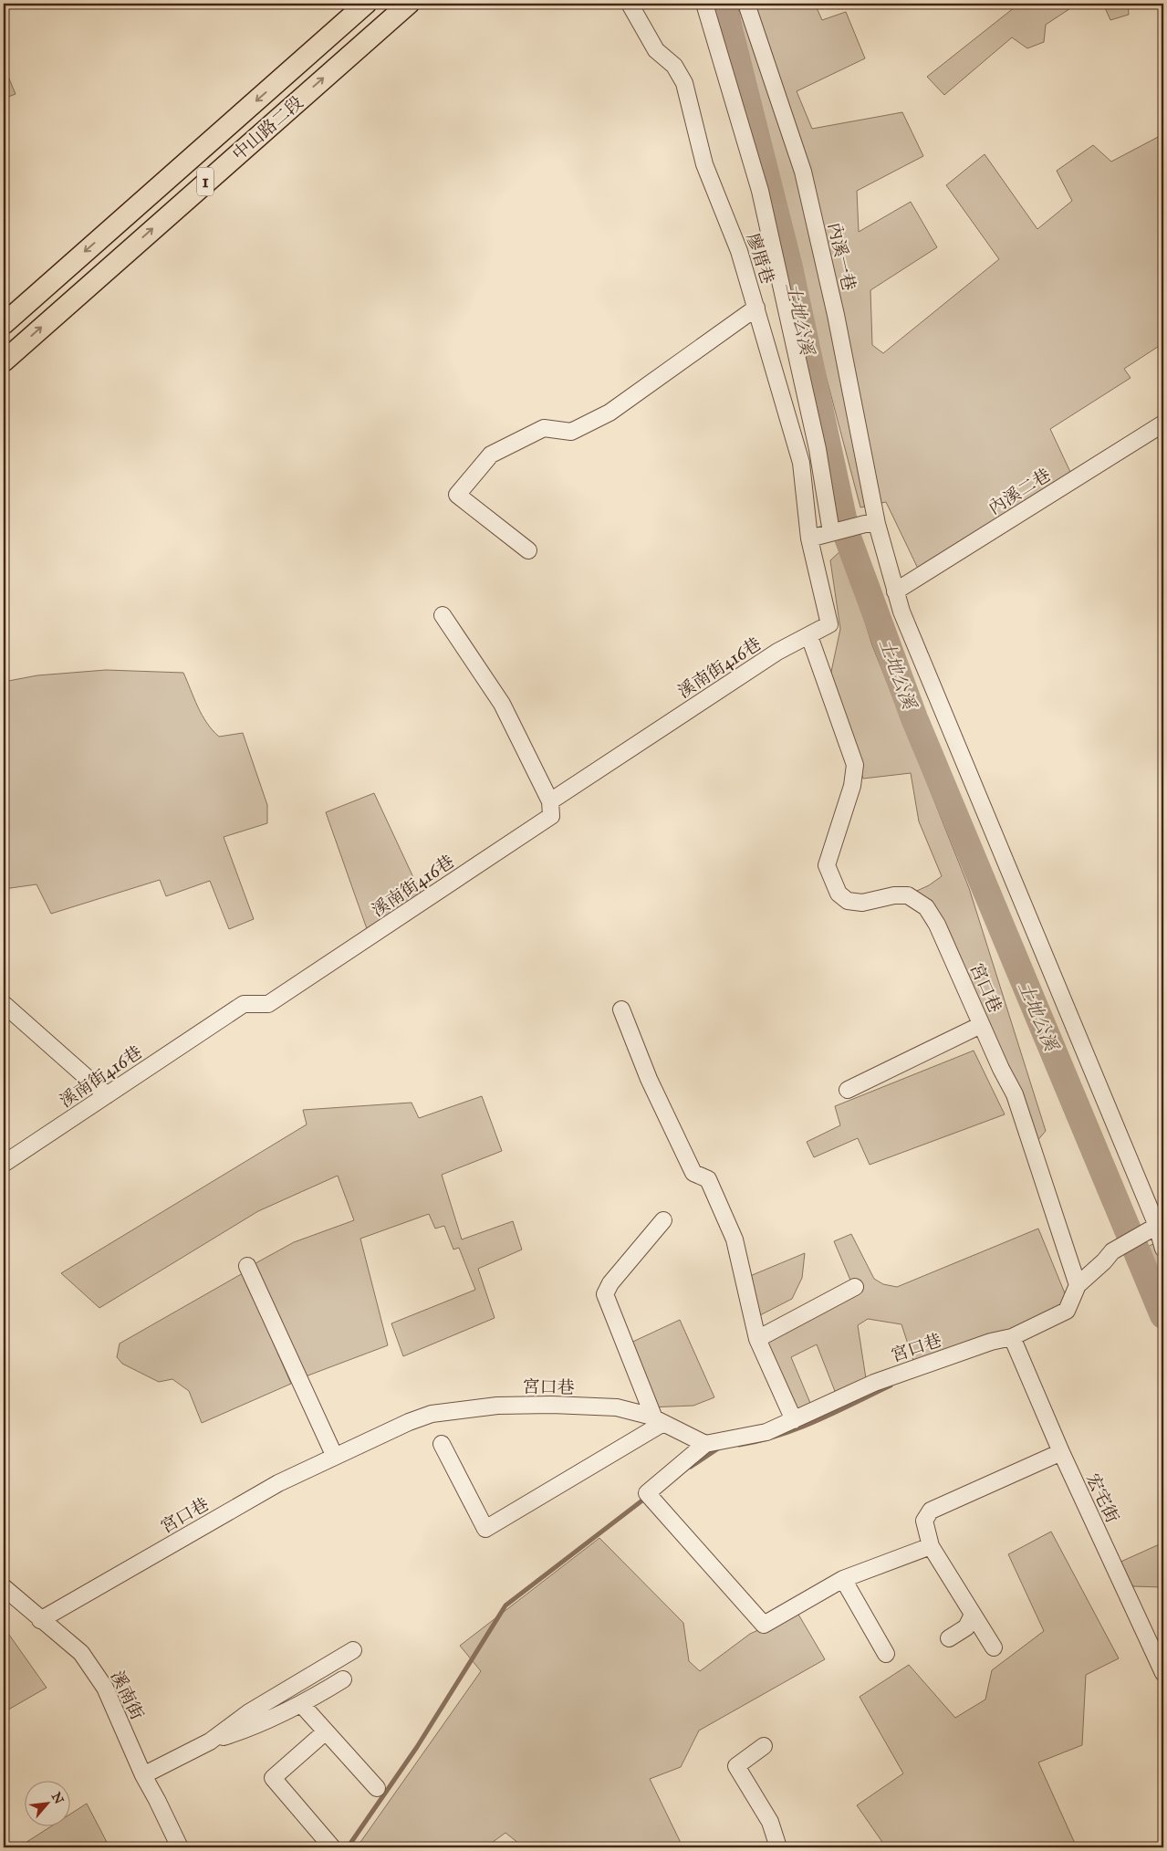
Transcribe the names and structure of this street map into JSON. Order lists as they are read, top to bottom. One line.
{"streets":{"main road":["中山路二段","1"],"street":["內溪一巷","廖厝巷","內溪二巷","溪南街416巷","宮口巷","宏宅街","溪南街"]},"crossings":[["內溪一巷","內溪二巷"],["廖厝巷","溪南街416巷"],["溪南街416巷","宮口巷"],["宮口巷","宏宅街"],["宮口巷","溪南街"]],"water":["土地公溪"],"north":"top right"}
